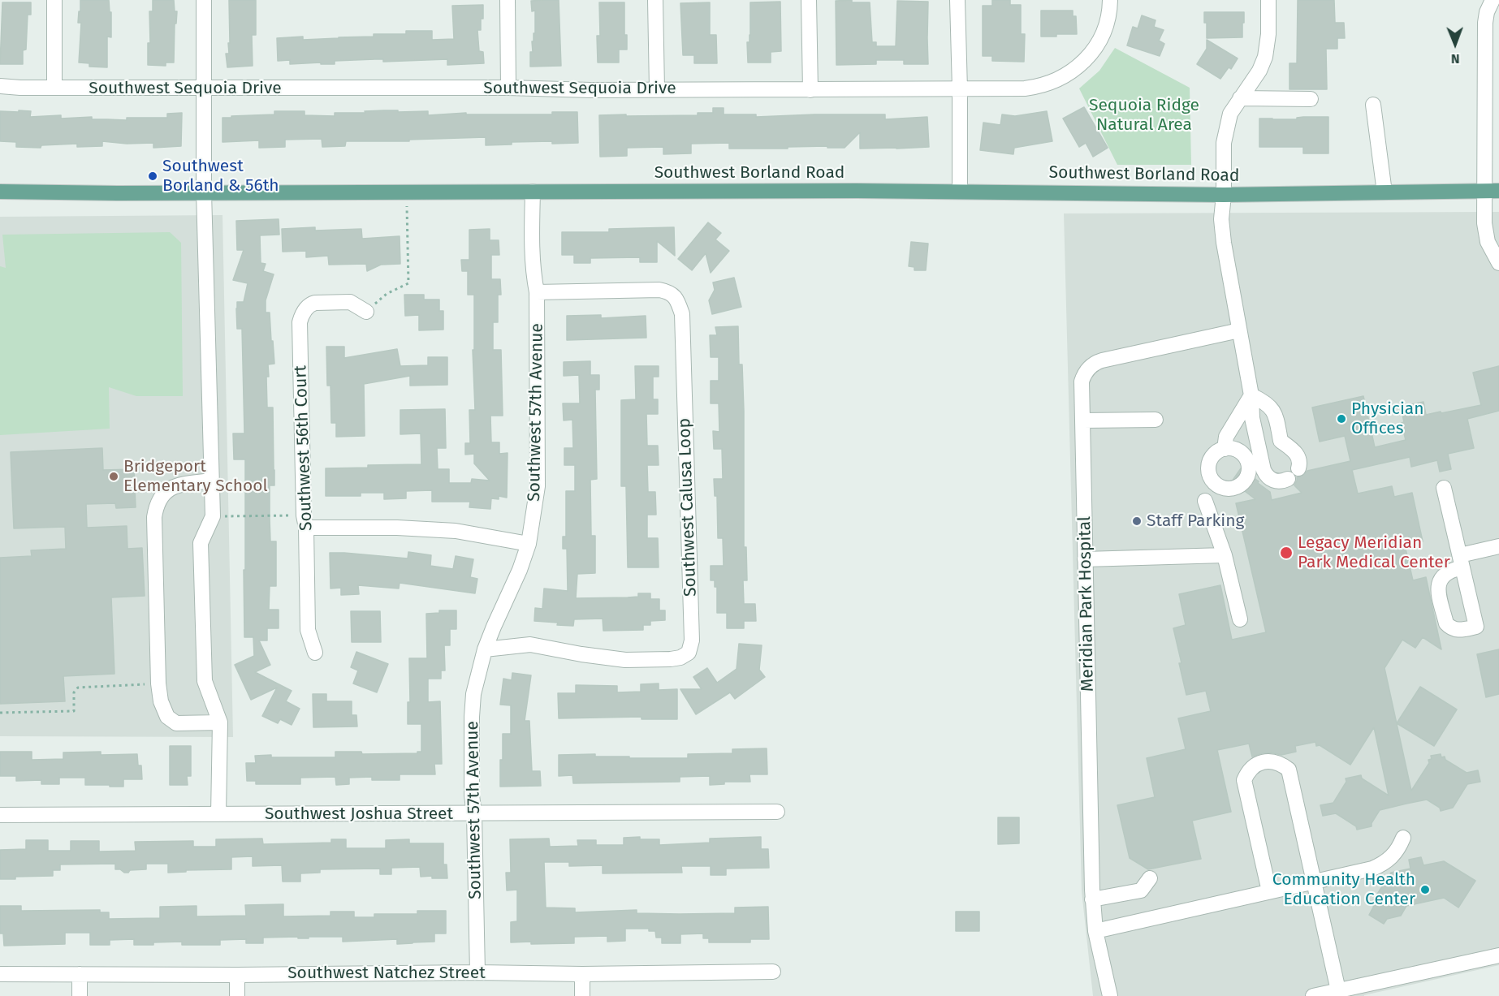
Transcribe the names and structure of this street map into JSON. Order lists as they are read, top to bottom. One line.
{"streets":{"main road":["Southwest Borland Road"],"street":["Southwest Sequoia Drive","Southwest 57th Avenue","Southwest 56th Court","Southwest Calusa Loop","Meridian Park Hospital","Southwest Joshua Street","Southwest Natchez Street"]},"crossings":[["Southwest Borland Road","Southwest 57th Avenue"],["Southwest 57th Avenue","Southwest Calusa Loop"],["Southwest 57th Avenue","Southwest Joshua Street"],["Southwest 57th Avenue","Southwest Natchez Street"]],"parks":["Sequoia Ridge Natural Area"],"places":["Southwest Borland & 56th","Physician Offices","Bridgeport Elementary School","Staff Parking","Legacy Meridian Park Medical Center","Community Health Education Center"],"north":"bottom"}
